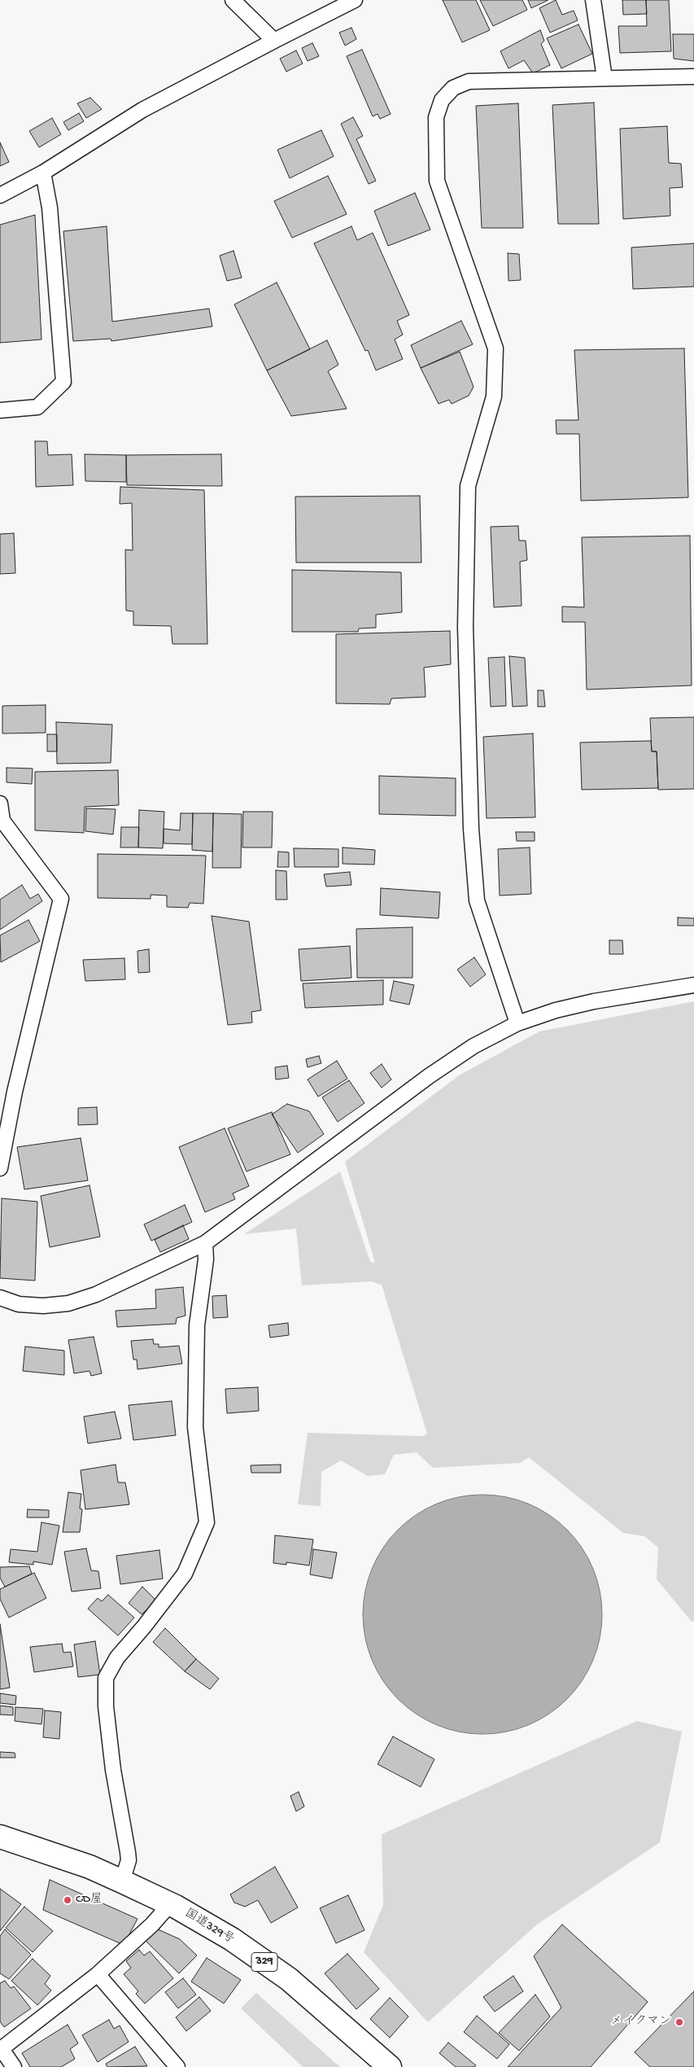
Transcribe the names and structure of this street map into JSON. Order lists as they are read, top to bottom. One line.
{"streets":{"highway":["国道329号","329"]},"places":["CD屋","メイクマン"]}
